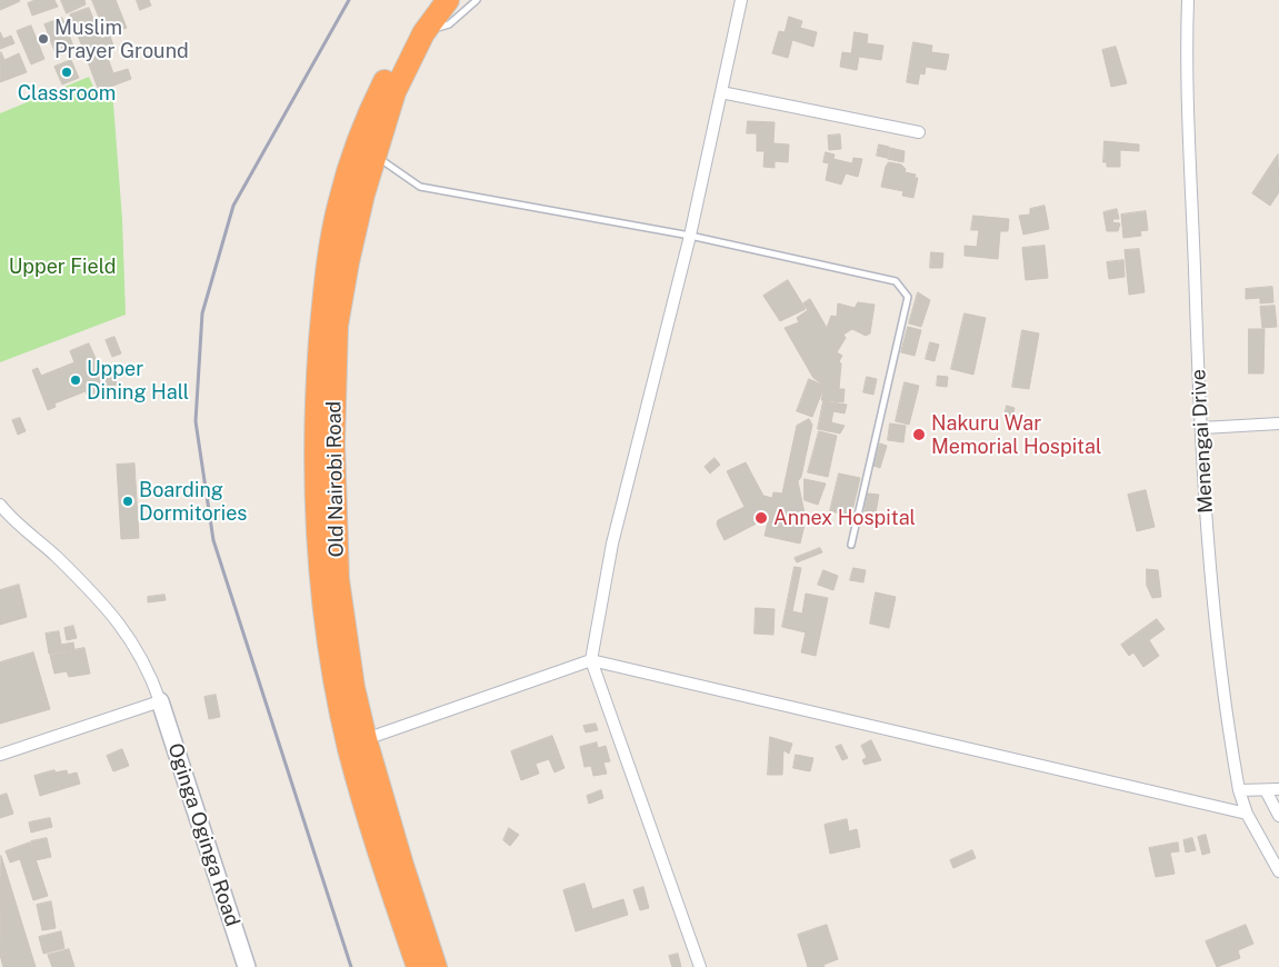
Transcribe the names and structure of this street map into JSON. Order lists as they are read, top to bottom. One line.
{"streets":{"highway":["Old Nairobi Road"],"street":["Menengai Drive","Oginga Oginga Road"]},"parks":["Upper Field"],"places":["Muslim Prayer Ground","Classroom","Upper Dining Hall","Nakuru War Memorial Hospital","Boarding Dormitories","Annex Hospital"]}
